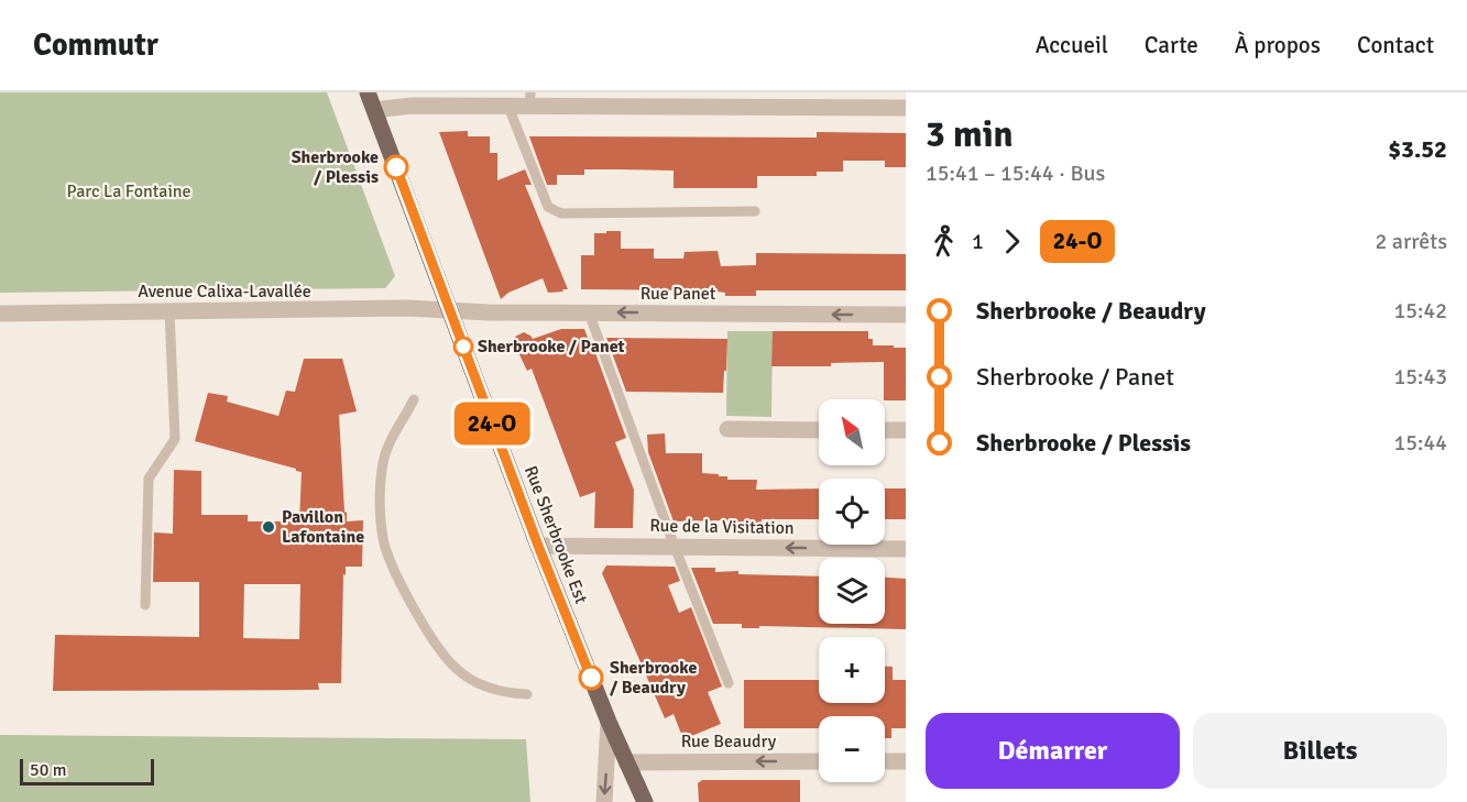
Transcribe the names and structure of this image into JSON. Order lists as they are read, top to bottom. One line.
{"streets":{"main road":["Rue Sherbrooke Est"],"street":["Avenue Calixa-Lavallée","Rue Panet","Rue de la Visitation","Rue Beaudry"]},"crossings":[["Avenue Calixa-Lavallée","Rue Panet"],["Avenue Calixa-Lavallée","Rue Sherbrooke Est"],["Rue Panet","Rue Sherbrooke Est"],["Rue de la Visitation","Rue Sherbrooke Est"],["Rue Sherbrooke Est","Rue Beaudry"]],"one_way":["Rue Beaudry"],"parks":["Parc La Fontaine"],"places":["Sherbrooke / Plessis","Sherbrooke / Panet","Pavillon Lafontaine","Sherbrooke / Beaudry"],"lines":["bus line 24-O"],"scale_bar":"50 m","north":"top left","page":{"header":"Commutr","nav":["Accueil","Carte","À propos","Contact"],"on_map":"24-O","heading":["3 min","15:41 – 15:44 · Bus","$3.52"],"legs":["1","24-O","2 arrêts"],"list":[{"name":"Sherbrooke / Beaudry","value":"15:42"},{"name":"Sherbrooke / Panet","value":"15:43"},{"name":"Sherbrooke / Plessis","value":"15:44"}],"map_buttons":["+","−"],"buttons":["Démarrer","Billets"],"scale":"50 m"}}
